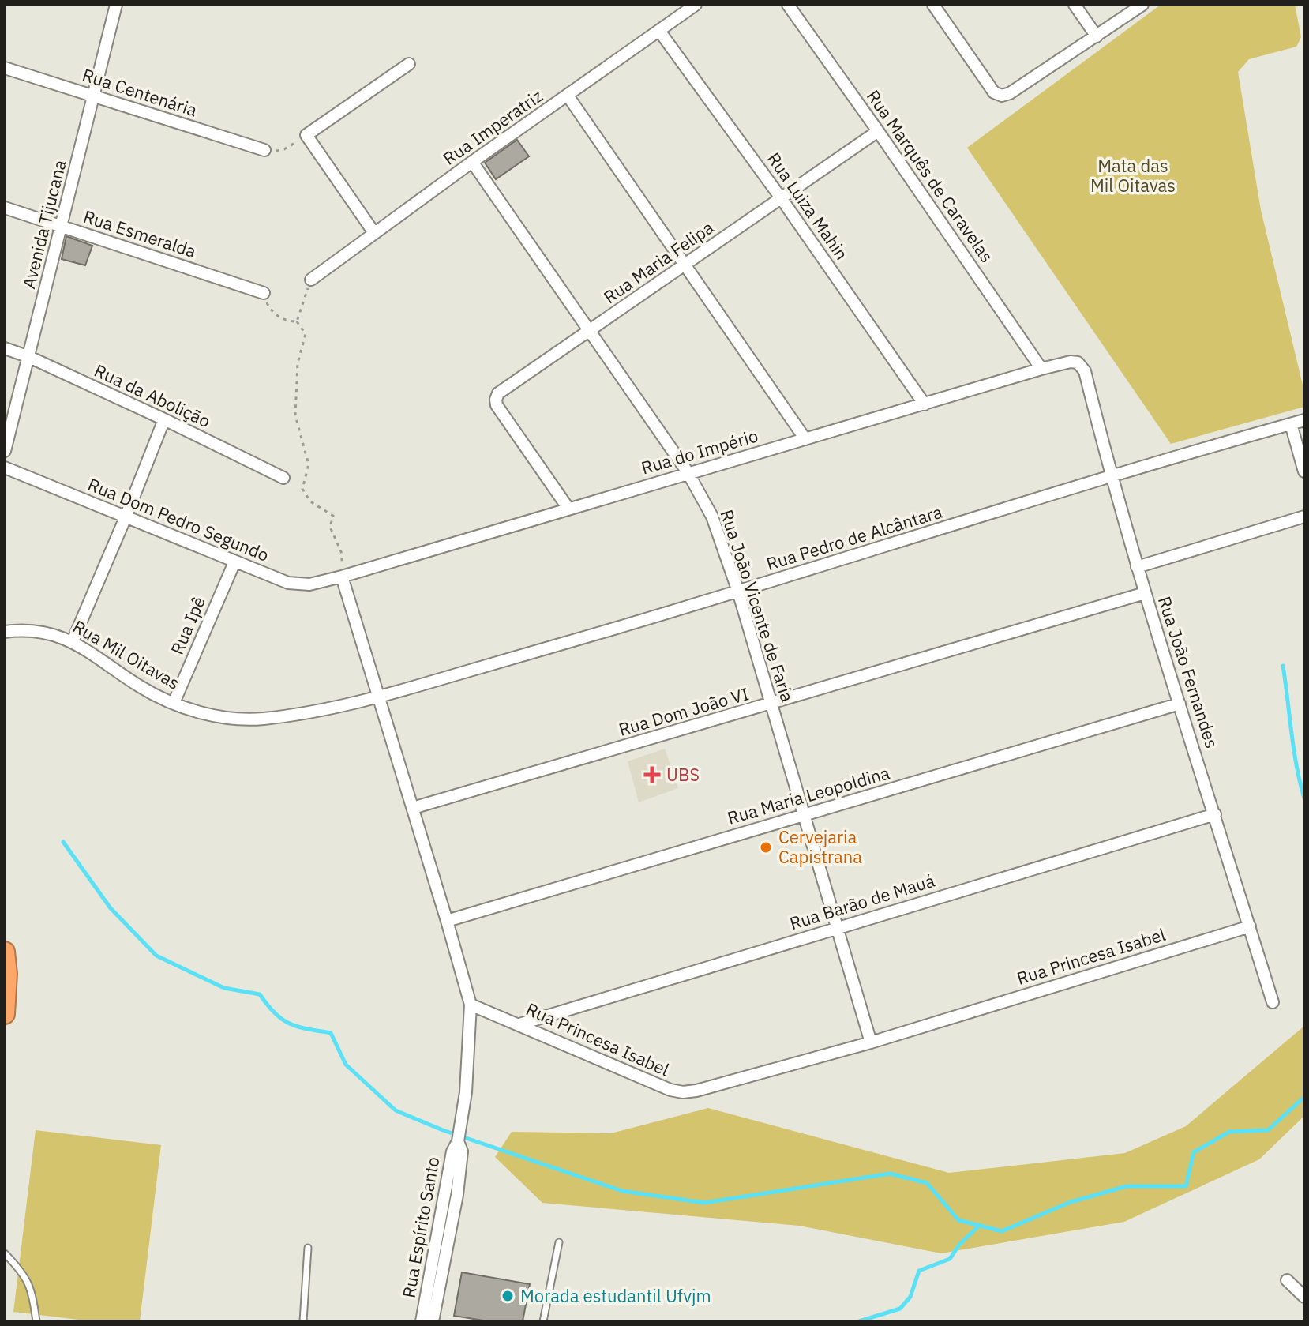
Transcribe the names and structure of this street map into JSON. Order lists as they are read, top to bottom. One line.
{"streets":{"street":["Rua Centenária","Rua Imperatriz","Rua Marquês de Caravelas","Rua Luiza Mahin","Avenida Tijucana","Rua Esmeralda","Rua Maria Felipa","Rua da Abolição","Rua do Império","Rua Dom Pedro Segundo","Rua Pedro de Alcântara","Rua João Vicente de Faria","Rua Ipê","Rua Mil Oitavas","Rua João Fernandes","Rua Dom João VI","Rua Maria Leopoldina","Rua Barão de Mauá","Rua Princesa Isabel","Rua Espírito Santo"]},"crossings":[["Rua Centenária","Avenida Tijucana"],["Rua Imperatriz","Rua Luiza Mahin"],["Rua Imperatriz","Rua João Vicente de Faria"],["Rua Marquês de Caravelas","Rua Maria Felipa"],["Rua Marquês de Caravelas","Rua do Império"],["Rua Luiza Mahin","Rua Maria Felipa"],["Rua Luiza Mahin","Rua do Império"],["Avenida Tijucana","Rua Esmeralda"],["Avenida Tijucana","Rua da Abolição"],["Rua Maria Felipa","Rua do Império"],["Rua Maria Felipa","Rua João Vicente de Faria"],["Rua do Império","Rua Dom Pedro Segundo"],["Rua do Império","Rua João Vicente de Faria"],["Rua do Império","Rua João Fernandes"],["Rua Dom Pedro Segundo","Rua Ipê"],["Rua Pedro de Alcântara","Rua João Vicente de Faria"],["Rua Pedro de Alcântara","Rua Mil Oitavas"],["Rua Pedro de Alcântara","Rua João Fernandes"],["Rua João Vicente de Faria","Rua Dom João VI"],["Rua João Vicente de Faria","Rua Maria Leopoldina"],["Rua João Vicente de Faria","Rua Barão de Mauá"],["Rua João Vicente de Faria","Rua Princesa Isabel"],["Rua Ipê","Rua Mil Oitavas"],["Rua João Fernandes","Rua Dom João VI"],["Rua João Fernandes","Rua Maria Leopoldina"],["Rua João Fernandes","Rua Barão de Mauá"],["Rua João Fernandes","Rua Princesa Isabel"],["Rua Barão de Mauá","Rua Princesa Isabel"],["Rua Princesa Isabel","Rua Espírito Santo"]],"parks":["Mata das Mil Oitavas"],"places":{"health":["UBS"],"other":["Cervejaria Capistrana","Morada estudantil Ufvjm"]}}
